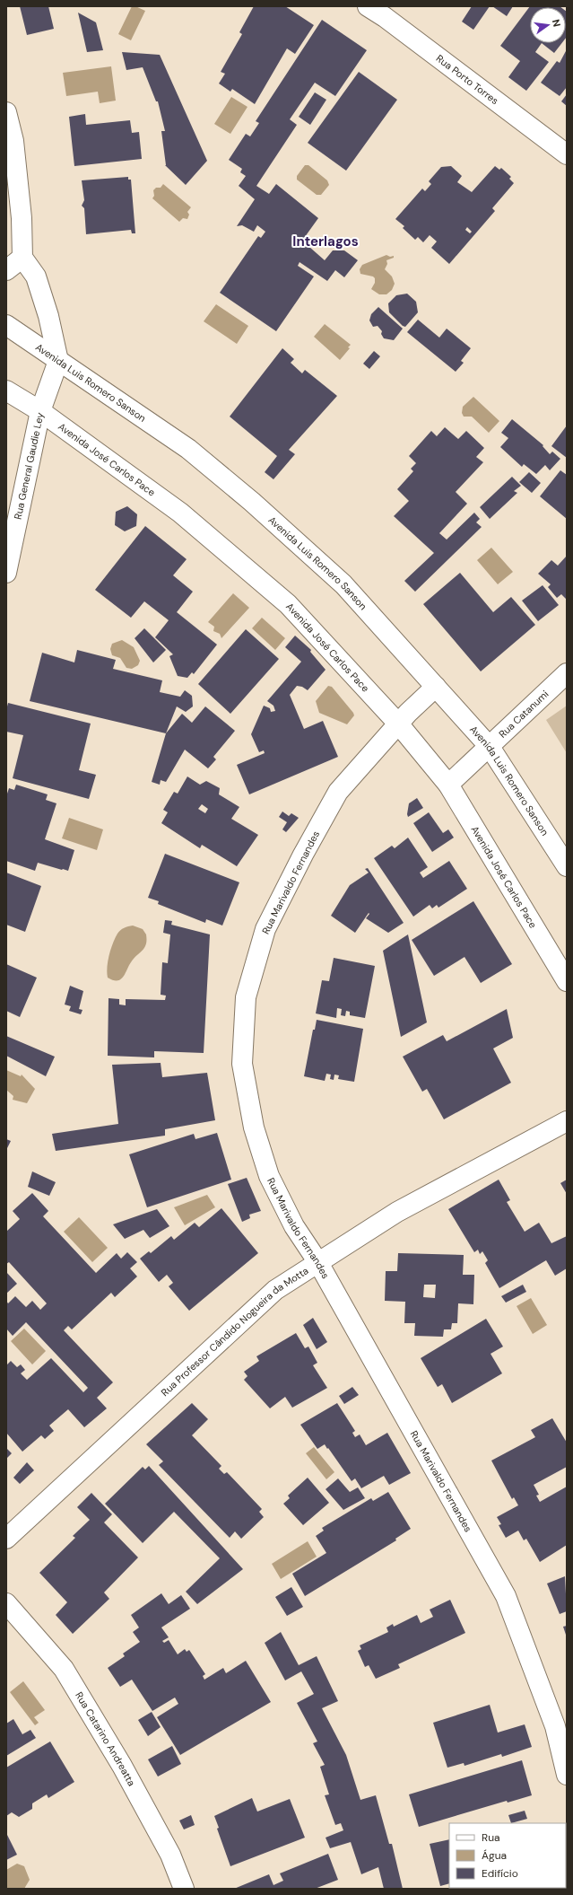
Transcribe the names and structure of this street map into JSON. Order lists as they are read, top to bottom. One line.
{"streets":{"street":["Rua Porto Torres","Avenida Luis Romero Sanson","Avenida José Carlos Pace","Rua General Gaudie Ley","Rua Catanumi","Rua Marivaldo Fernandes","Rua Professor Cândido Nogueira da Motta","Rua Catarino Andreatta"]},"crossings":[["Avenida Luis Romero Sanson","Rua General Gaudie Ley"],["Avenida Luis Romero Sanson","Rua Catanumi"],["Avenida Luis Romero Sanson","Rua Marivaldo Fernandes"],["Avenida José Carlos Pace","Rua General Gaudie Ley"],["Avenida José Carlos Pace","Rua Catanumi"],["Avenida José Carlos Pace","Rua Marivaldo Fernandes"],["Rua Marivaldo Fernandes","Rua Professor Cândido Nogueira da Motta"]],"districts":["Interlagos"],"legend":["Rua","Água","Edifício"],"north":"right"}
